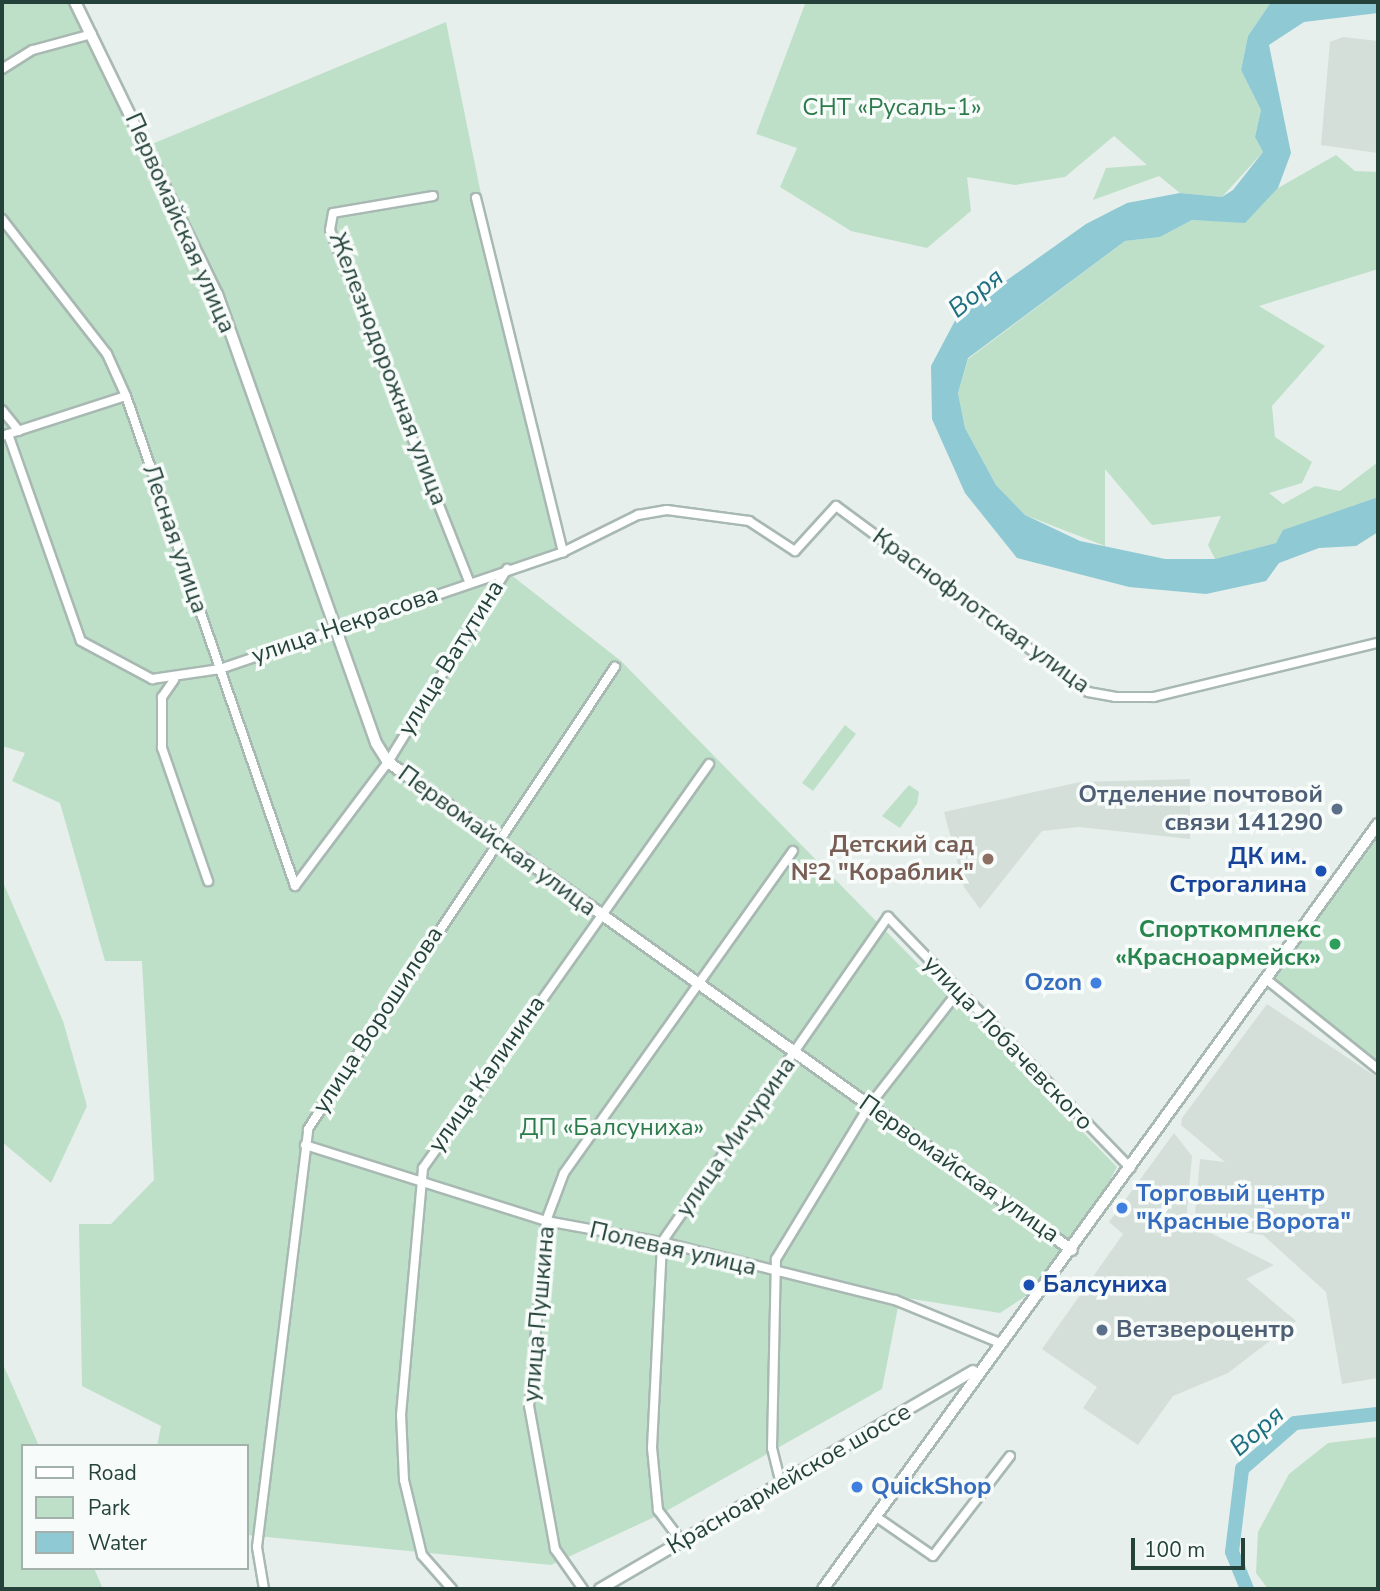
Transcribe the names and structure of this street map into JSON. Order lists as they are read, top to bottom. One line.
{"streets":{"street":["Первомайская улица","Железнодорожная улица","Лесная улица","Краснофлотская улица","улица Некрасова","улица Ватутина","улица Ворошилова","улица Лобачевского","улица Калинина","улица Мичурина","Полевая улица","улица Пушкина","Красноармейское шоссе"]},"crossings":[["Первомайская улица","улица Некрасова"],["Первомайская улица","улица Ватутина"],["Первомайская улица","улица Ворошилова"],["Первомайская улица","улица Калинина"],["Первомайская улица","улица Мичурина"],["Первомайская улица","улица Пушкина"],["Железнодорожная улица","улица Некрасова"],["Лесная улица","улица Некрасова"],["Лесная улица","улица Ватутина"],["Краснофлотская улица","улица Некрасова"],["улица Некрасова","улица Ватутина"],["улица Ворошилова","Полевая улица"],["улица Лобачевского","улица Мичурина"],["улица Калинина","Полевая улица"],["улица Мичурина","Полевая улица"],["улица Мичурина","Красноармейское шоссе"],["Полевая улица","улица Пушкина"]],"water":["Воря"],"parks":["СНТ «Русаль-1»","ДП «Балсуниха»"],"places":["Отделение почтовой связи 141290","Детский сад №2 \"Кораблик\"","ДК им. Строгалина","Спорткомплекс «Красноармейск»","Ozon","Торговый центр \"Красные Ворота\"","Балсуниха","Ветзвероцентр","QuickShop"],"legend":["Road","Park","Water"],"scale_bar":"100 m"}
